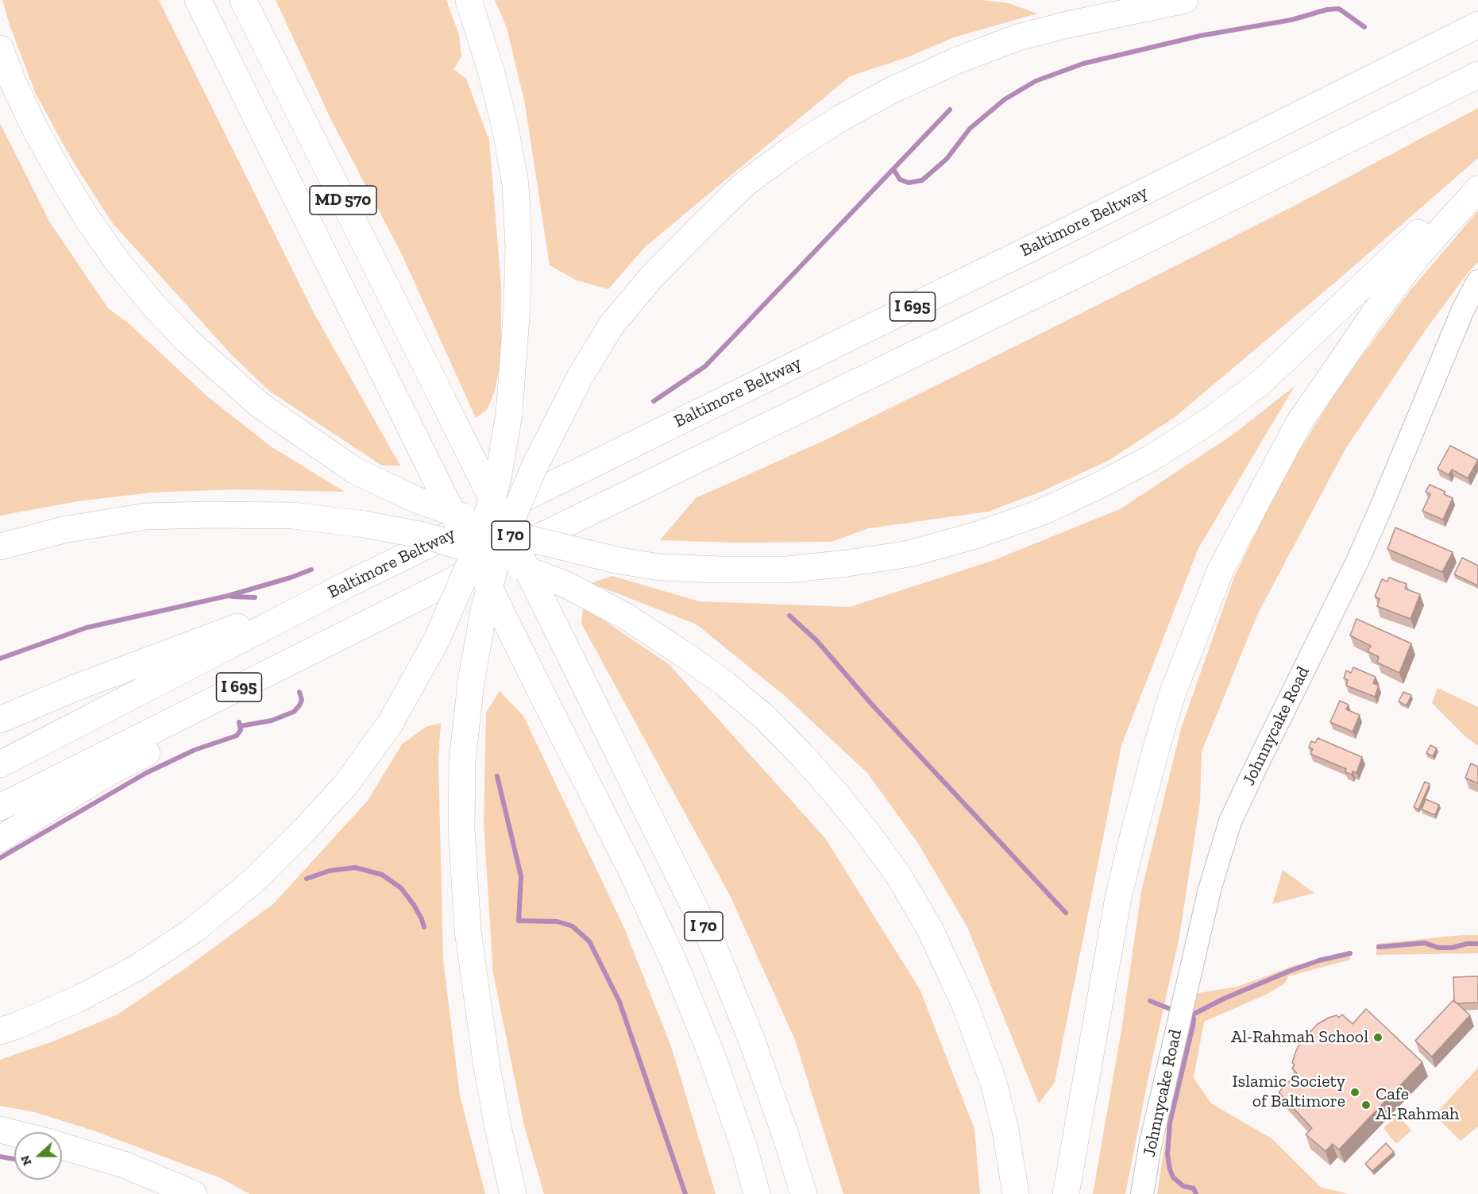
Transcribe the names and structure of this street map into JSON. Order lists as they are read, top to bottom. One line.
{"streets":{"highway":["MD 570","Baltimore Beltway","I 695","I 70"],"street":["Johnnycake Road"]},"crossings":[["MD 570","I 70"]],"places":["Al-Rahmah School","Islamic Society of Baltimore","Cafe Al-Rahmah"],"north":"left"}
